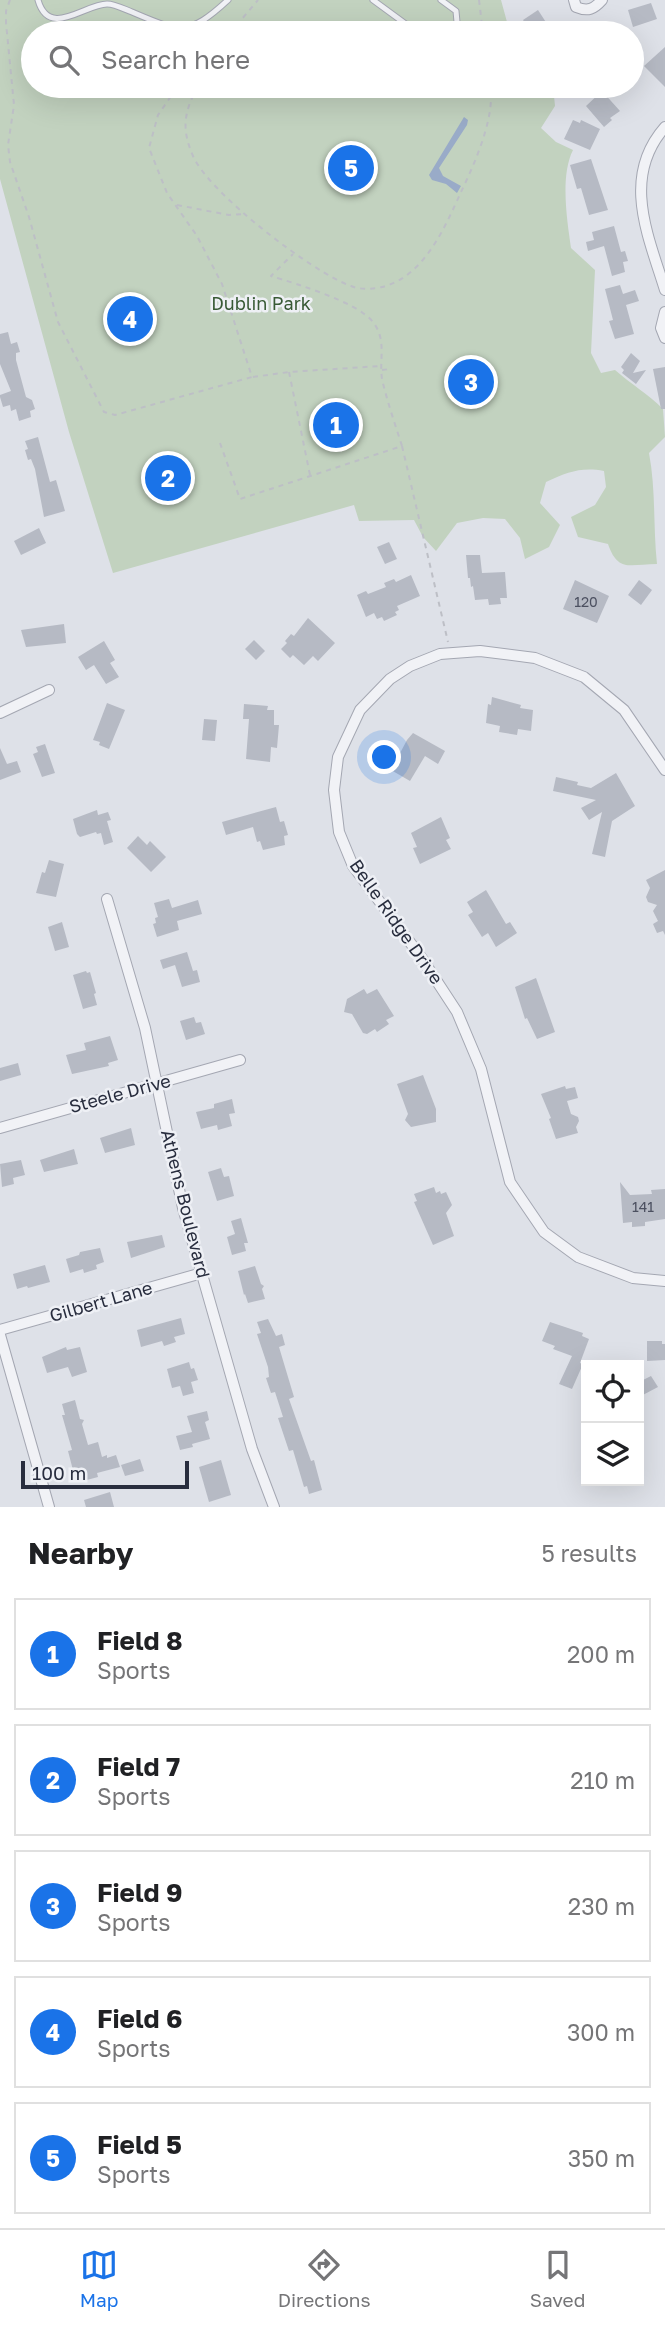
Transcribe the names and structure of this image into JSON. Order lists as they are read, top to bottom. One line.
{"streets":{"street":["Belle Ridge Drive","Steele Drive","Athens Boulevard","Gilbert Lane"]},"crossings":[["Steele Drive","Athens Boulevard"],["Athens Boulevard","Gilbert Lane"]],"parks":["Dublin Park"],"house_numbers":["120","141"],"scale_bar":"100 m","page":{"search":"Search here","pins":["5","4","3","1","2"],"scale":"100 m","heading":["Nearby","5 results"],"list":[{"mark":"1","name":"Field 8","note":"Sports","value":"200 m"},{"mark":"2","name":"Field 7","note":"Sports","value":"210 m"},{"mark":"3","name":"Field 9","note":"Sports","value":"230 m"},{"mark":"4","name":"Field 6","note":"Sports","value":"300 m"},{"mark":"5","name":"Field 5","note":"Sports","value":"350 m"}],"nav":["Map","Directions","Saved"]}}
